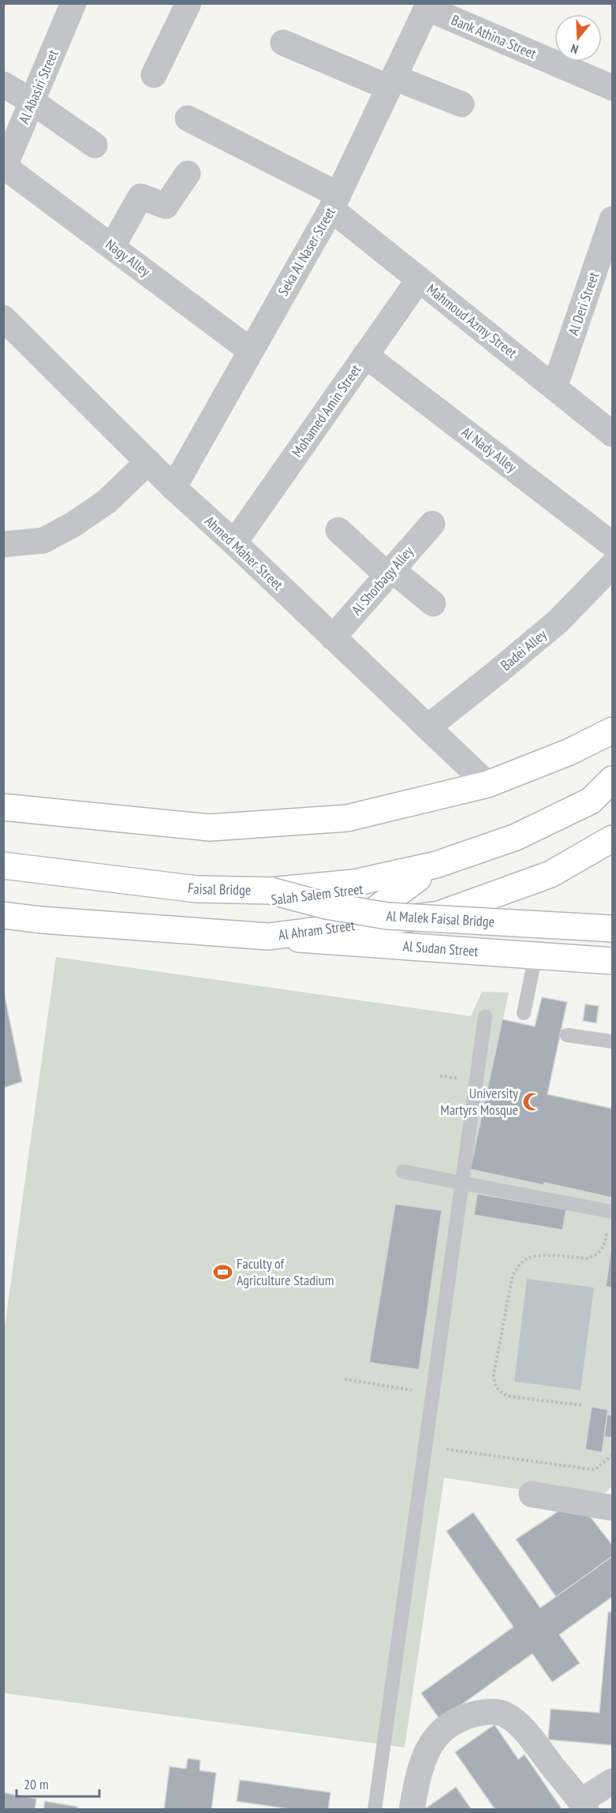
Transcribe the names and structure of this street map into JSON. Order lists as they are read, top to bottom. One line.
{"streets":{"main road":["Faisal Bridge","Salah Salem Street","Al Malek Faisal Bridge","Al Ahram Street","Al Sudan Street"],"street":["Bank Athina Street","Al Abasiri Street","Seka Al Naser Street","Nagy Alley","Al Deri Street","Mahmoud Azmy Street","Mohamed Amin Street","Al Nady Alley","Ahmed Maher Street","Al Shorbagy Alley","Badei Alley"]},"crossings":[["Bank Athina Street","Seka Al Naser Street"],["Al Abasiri Street","Nagy Alley"],["Seka Al Naser Street","Nagy Alley"],["Seka Al Naser Street","Mahmoud Azmy Street"],["Seka Al Naser Street","Ahmed Maher Street"],["Al Deri Street","Mahmoud Azmy Street"],["Mahmoud Azmy Street","Mohamed Amin Street"],["Mohamed Amin Street","Al Nady Alley"],["Mohamed Amin Street","Ahmed Maher Street"],["Ahmed Maher Street","Al Shorbagy Alley"],["Ahmed Maher Street","Badei Alley"],["Faisal Bridge","Salah Salem Street"],["Faisal Bridge","Al Malek Faisal Bridge"],["Al Ahram Street","Al Sudan Street"]],"places":{"mosque":["University Martyrs Mosque"],"sports":["Faculty of Agriculture Stadium"]},"scale_bar":"20 m","north":"bottom"}
